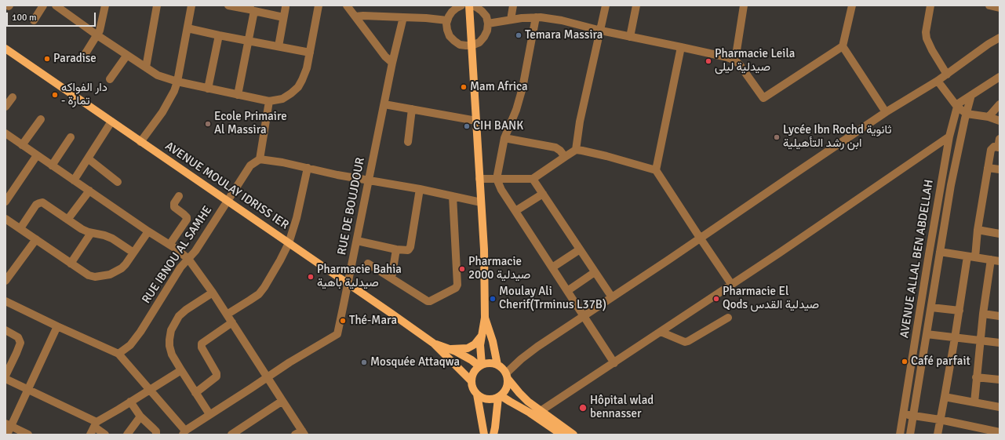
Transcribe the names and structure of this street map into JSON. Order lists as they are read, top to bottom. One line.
{"streets":{"main road":["AVENUE MOULAY IDRISS IER"],"street":["RUE DE BOUJDOUR","RUE IBNOU AL SAMHE","AVENUE ALLAL BEN ABDELLAH"]},"crossings":[["AVENUE MOULAY IDRISS IER","RUE DE BOUJDOUR"],["AVENUE MOULAY IDRISS IER","RUE IBNOU AL SAMHE"]],"places":["Temara Massira","Paradise","Pharmacie Leila صيدلية ليلى","Mam Africa","دار الفواكه - تمارة","Ecole Primaire Al Massira","CIH BANK","Lycée Ibn Rochd ثانوية ابن رشد التأهيلية","Pharmacie 2000 صيدلية","Pharmacie Bahia صيدلية باهية","Moulay Ali Cherif(Trminus L37B)","Pharmacie El Qods صيدلية القدس","Thé-Mara","Café parfait","Mosquée Attaqwa","Hôpital wlad bennasser"],"scale_bar":"100 m"}
